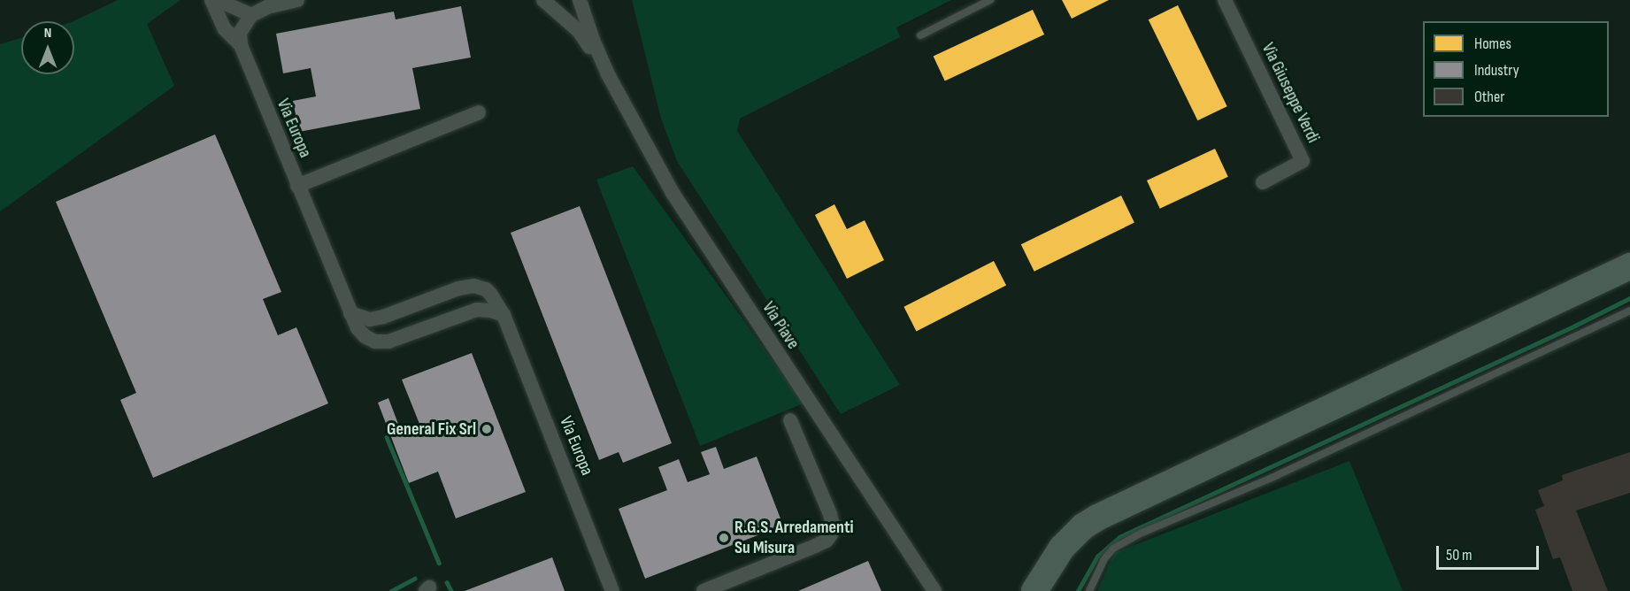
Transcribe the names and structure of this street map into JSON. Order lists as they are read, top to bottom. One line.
{"streets":{"street":["Via Giuseppe Verdi","Via Europa","Via Piave"]},"places":["General Fix Srl","R.G.S. Arredamenti Su Misura"],"legend":["Homes","Industry","Other"],"scale_bar":"50 m","north":"top"}
